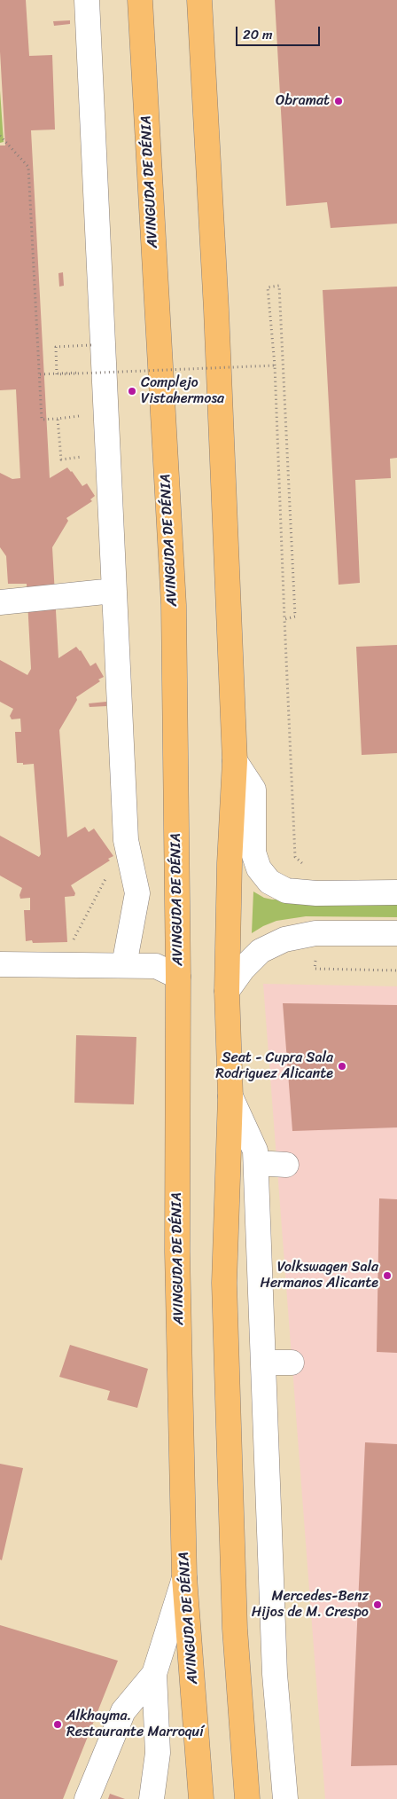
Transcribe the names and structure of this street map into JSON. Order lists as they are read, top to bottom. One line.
{"streets":{"main road":["AVINGUDA DE DÉNIA"]},"places":["Obramat","Complejo Vistahermosa","Seat - Cupra Sala Rodriguez Alicante","Volkswagen Sala Hermanos Alicante","Mercedes-Benz Hijos de M. Crespo","Alkhayma. Restaurante Marroquí"],"scale_bar":"20 m"}
